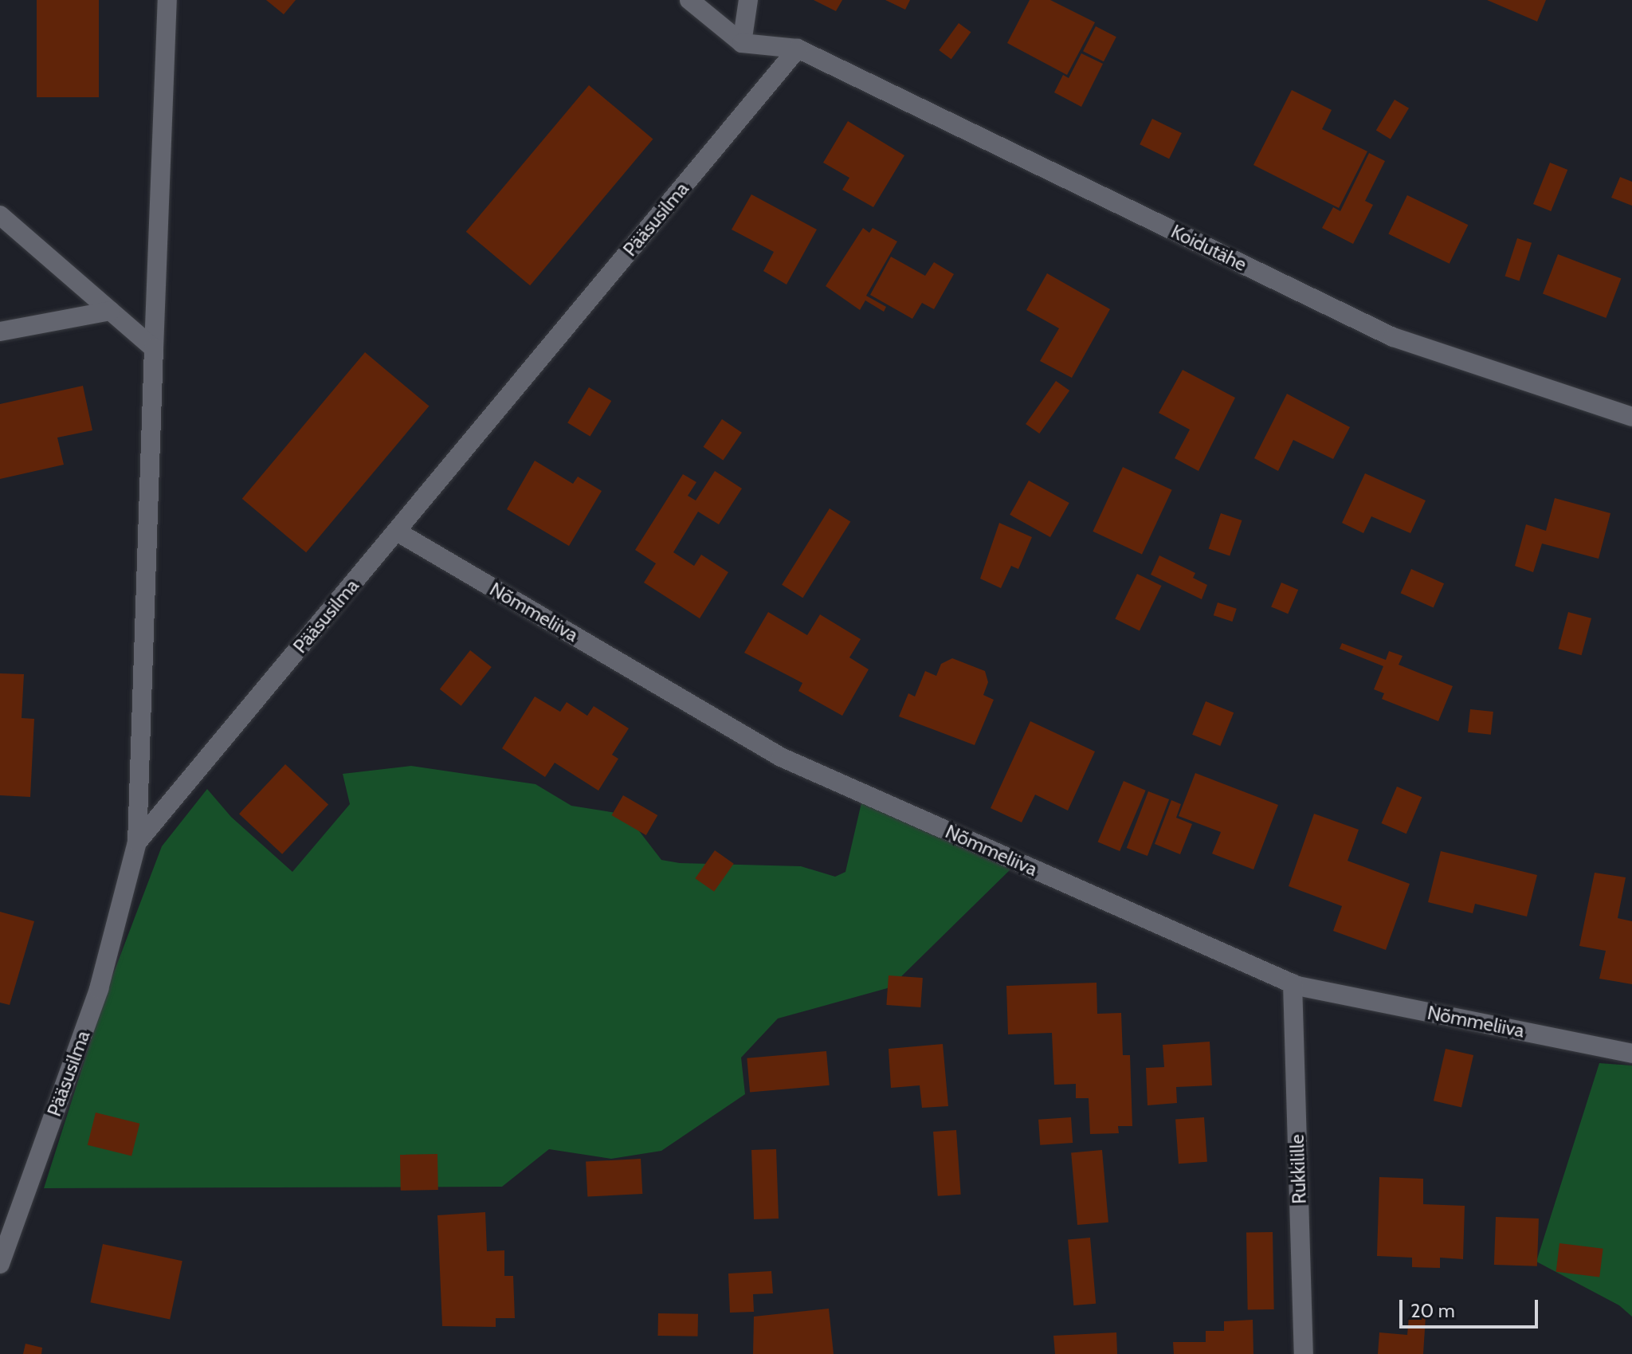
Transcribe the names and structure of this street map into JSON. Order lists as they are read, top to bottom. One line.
{"streets":{"street":["Pääsusilma","Koidutähe","Nõmmeliiva","Rukkilille"]},"crossings":[["Pääsusilma","Koidutähe"],["Pääsusilma","Nõmmeliiva"],["Nõmmeliiva","Rukkilille"]],"scale_bar":"20 m"}
